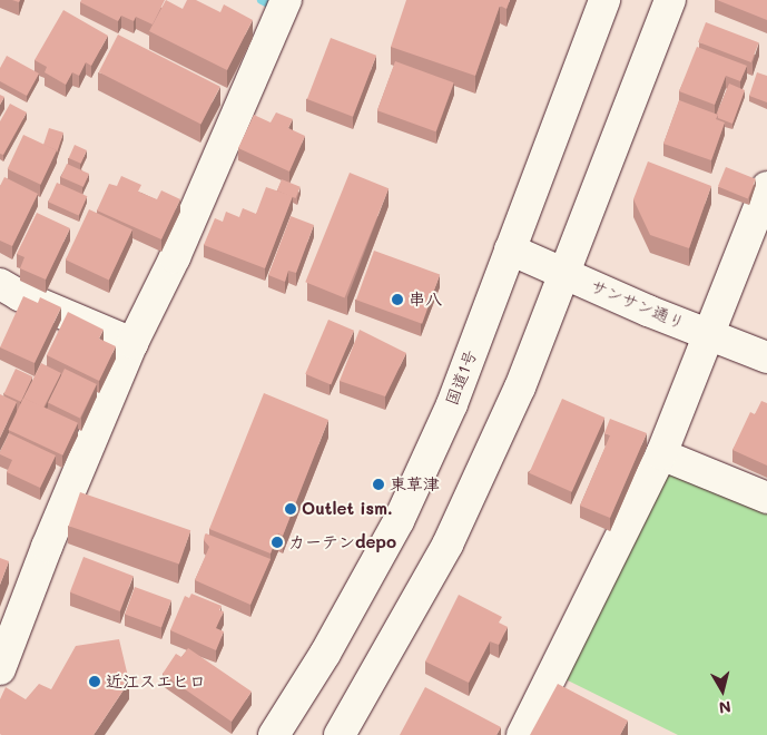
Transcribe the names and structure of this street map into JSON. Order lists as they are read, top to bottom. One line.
{"streets":{"main road":["サンサン通り","国道1号"]},"crossings":[["サンサン通り","国道1号"]],"places":["串八","東草津","Outlet ism.","カーテンdepo","近江スエヒロ"],"north":"bottom"}
